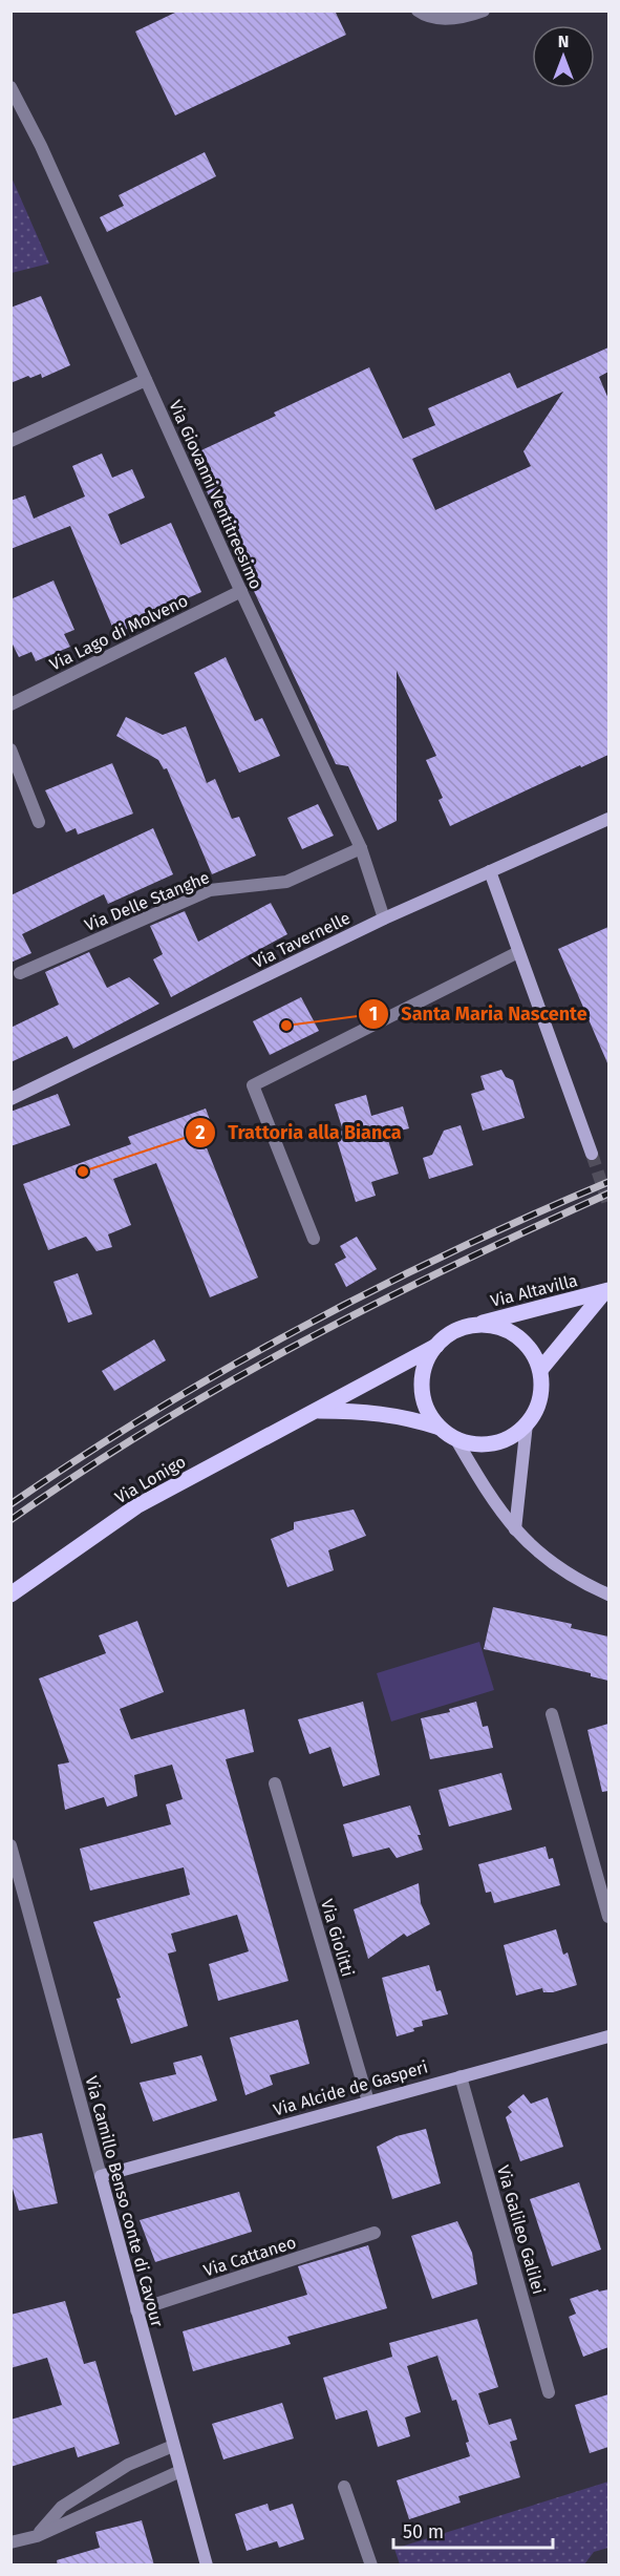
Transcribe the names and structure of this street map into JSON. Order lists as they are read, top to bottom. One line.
{"streets":{"main road":["Via Altavilla","Via Lonigo"],"street":["Via Giovanni Ventitreesimo","Via Lago di Molveno","Via Delle Stanghe","Via Tavernelle","Via Giolitti","Via Alcide de Gasperi","Via Camillo Benso conte di Cavour","Via Galileo Galilei","Via Cattaneo"]},"crossings":[["Via Giovanni Ventitreesimo","Via Lago di Molveno"],["Via Giovanni Ventitreesimo","Via Delle Stanghe"],["Via Giovanni Ventitreesimo","Via Tavernelle"],["Via Altavilla","Via Lonigo"],["Via Giolitti","Via Alcide de Gasperi"],["Via Alcide de Gasperi","Via Camillo Benso conte di Cavour"],["Via Alcide de Gasperi","Via Galileo Galilei"],["Via Camillo Benso conte di Cavour","Via Cattaneo"]],"places":["Santa Maria Nascente","Trattoria alla Bianca"],"scale_bar":"50 m","north":"top"}
